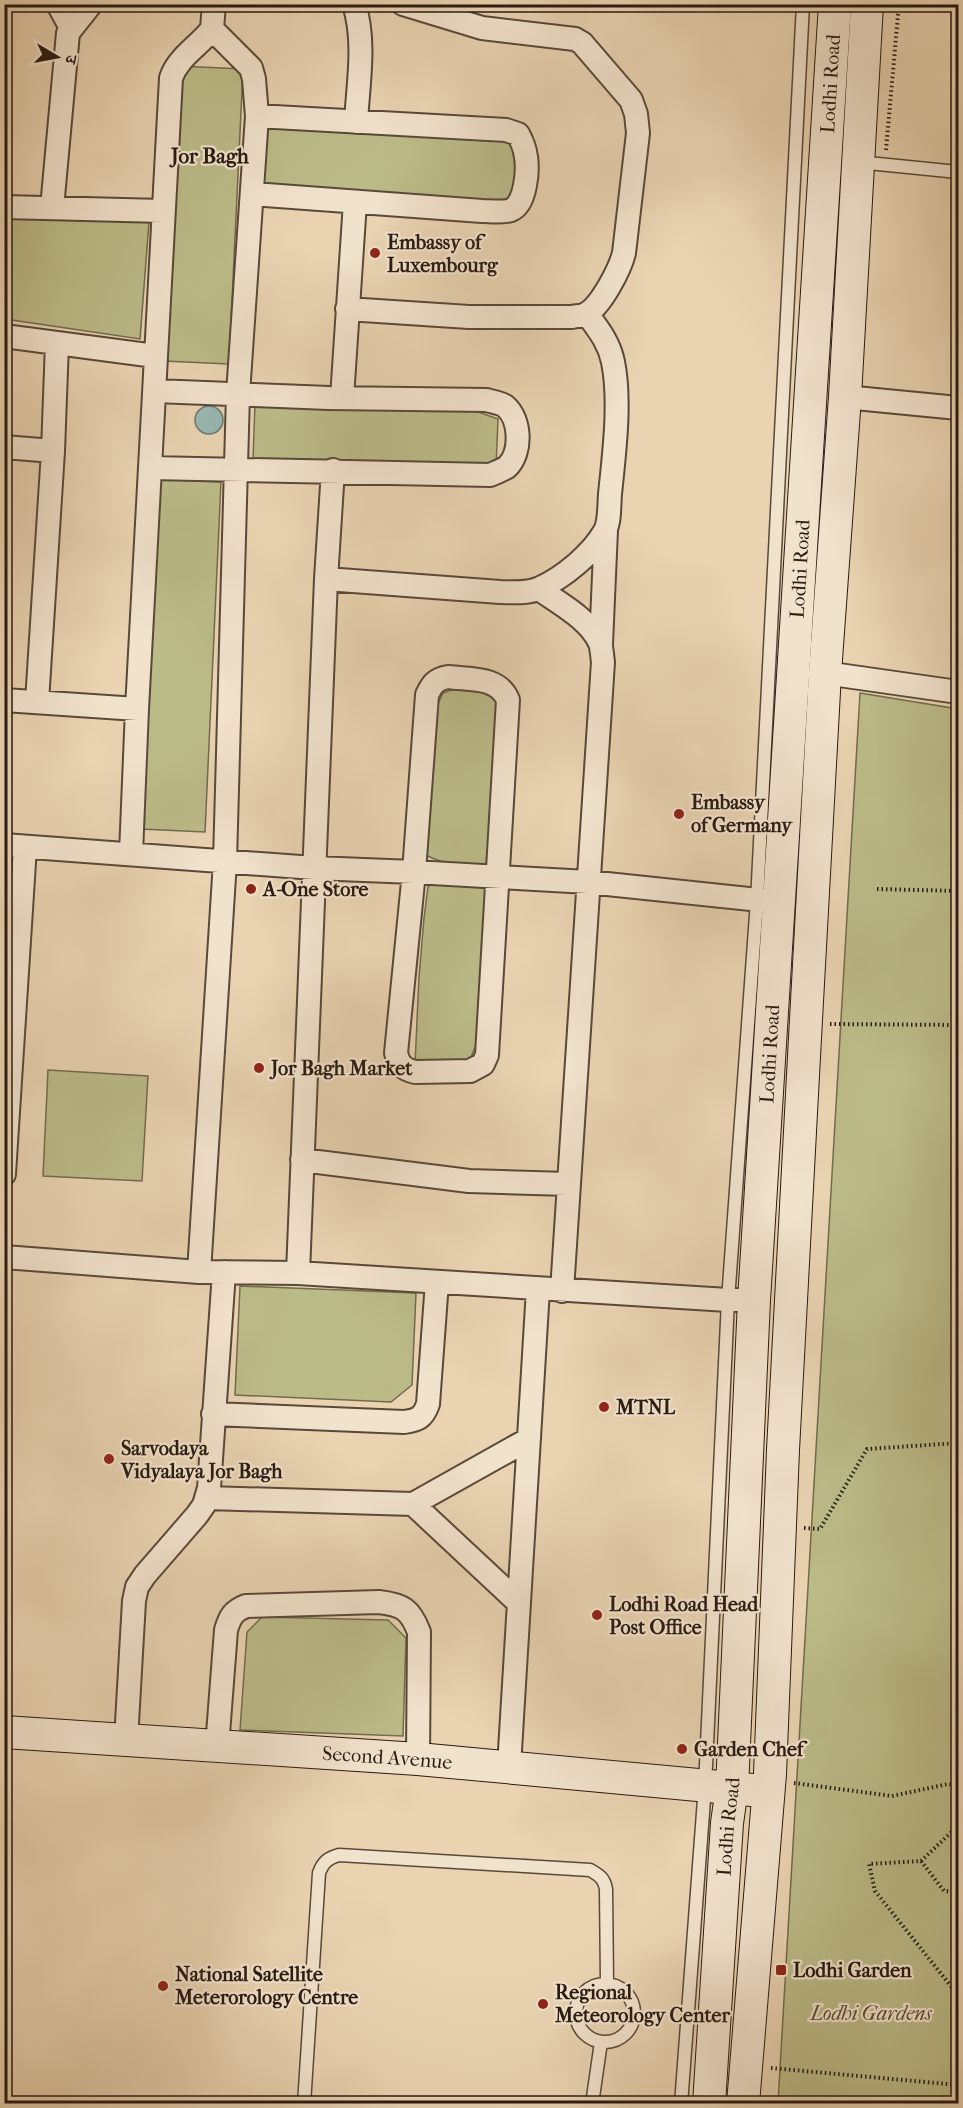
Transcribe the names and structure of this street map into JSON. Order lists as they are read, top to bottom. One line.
{"streets":{"main road":["Lodhi Road","Second Avenue"]},"crossings":[["Lodhi Road","Second Avenue"]],"districts":["Jor Bagh"],"parks":["Lodhi Gardens"],"places":{"other":["Embassy of Luxembourg","Embassy of Germany","A-One Store","Jor Bagh Market","MTNL","Sarvodaya Vidyalaya Jor Bagh","Lodhi Road Head Post Office","Garden Chef","National Satellite Meterorology Centre","Regional Meteorology Center"],"transit":["Lodhi Garden"]},"north":"right"}
